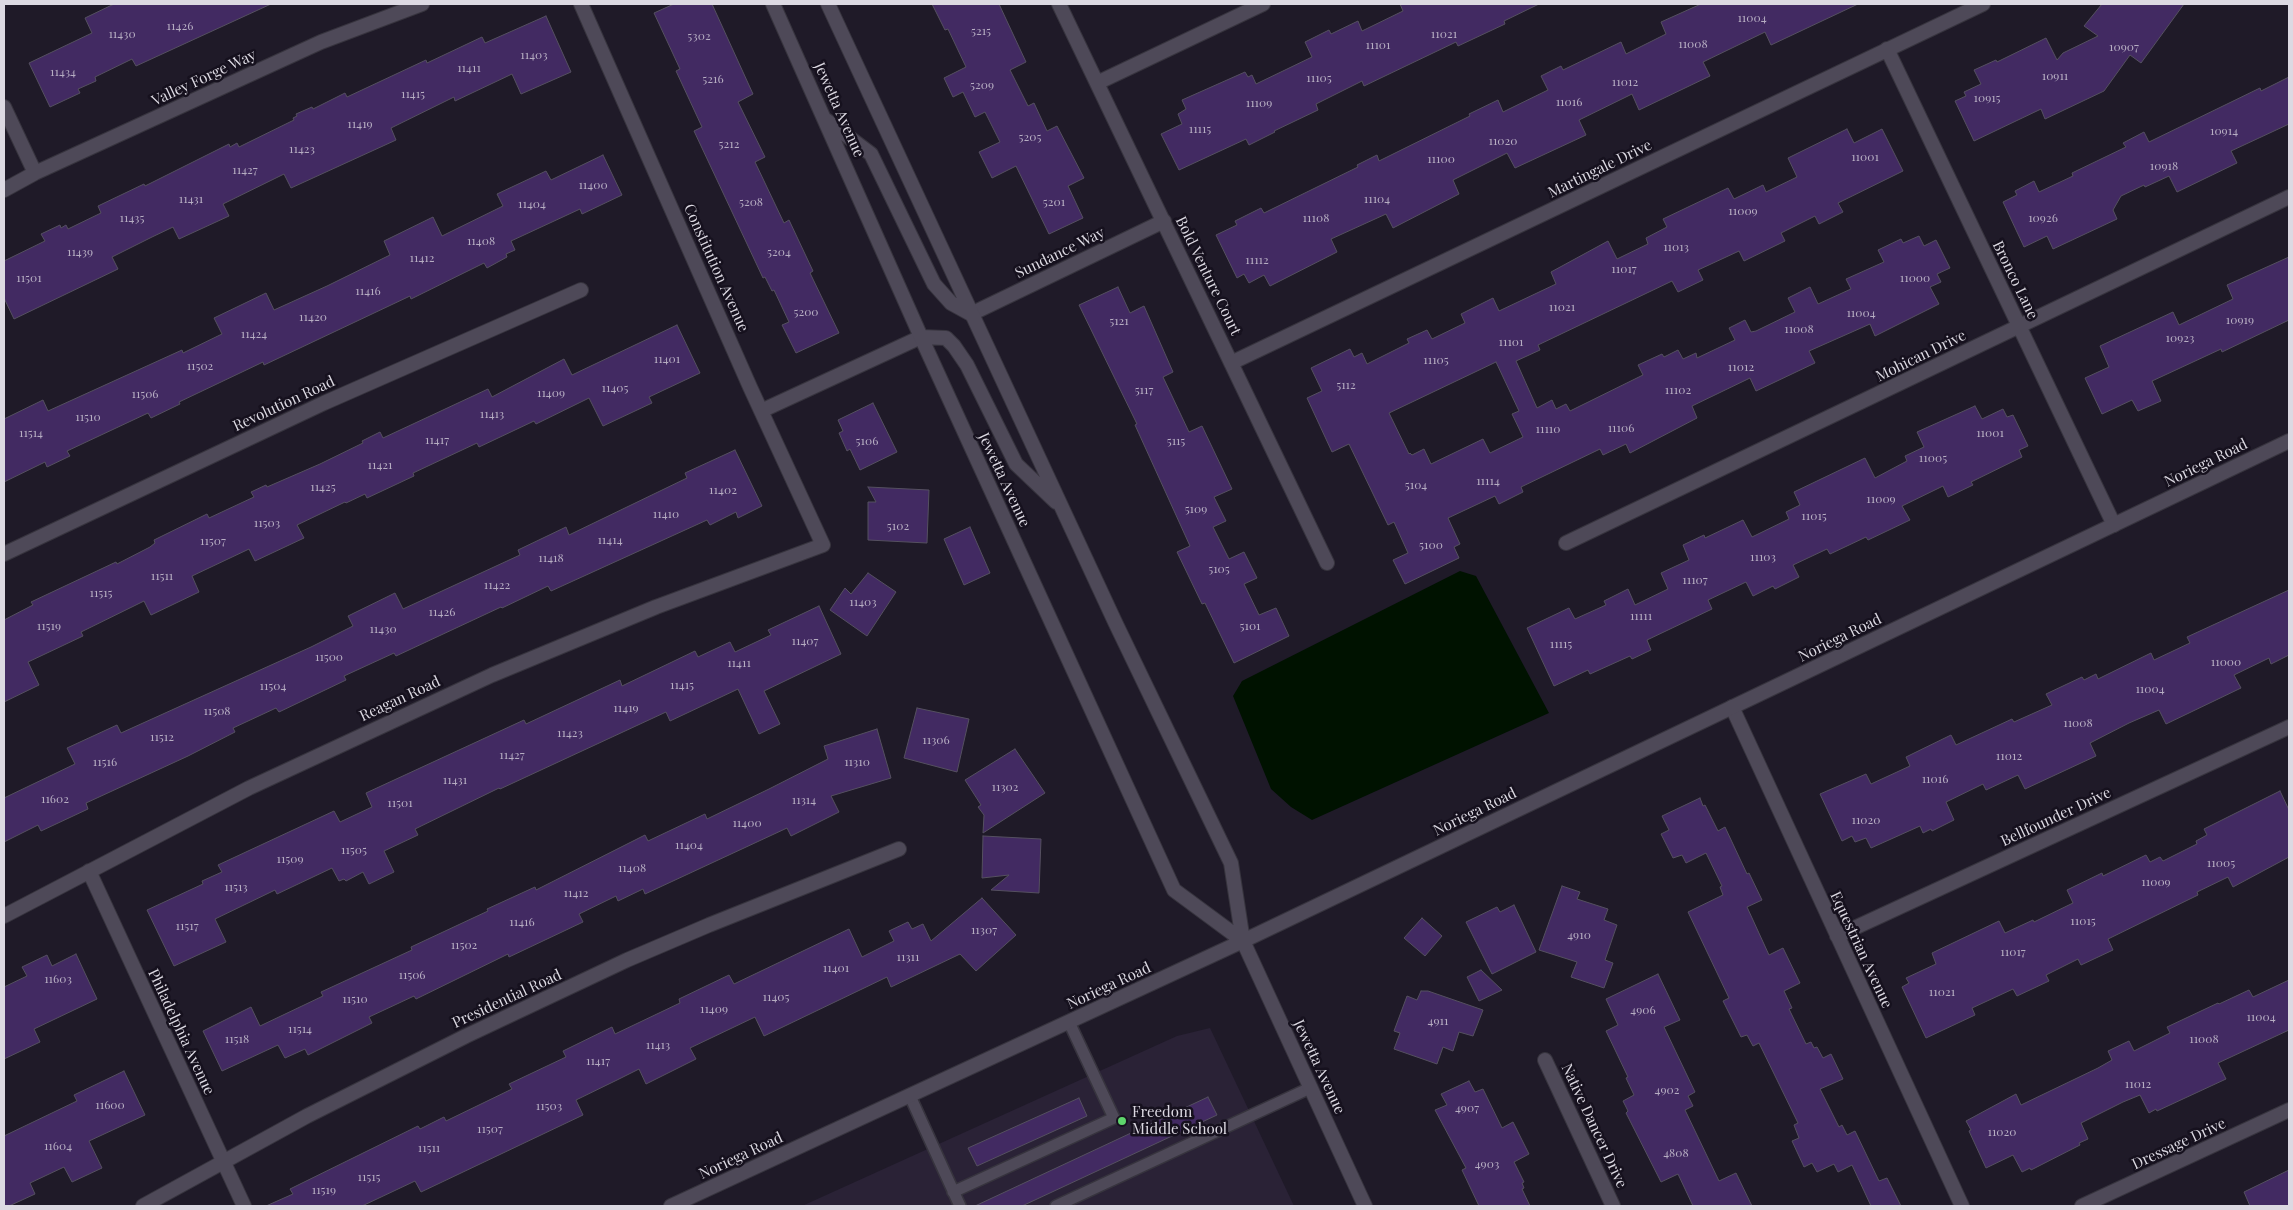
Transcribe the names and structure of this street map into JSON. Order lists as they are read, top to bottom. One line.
{"streets":{"street":["Valley Forge Way","Jewetta Avenue","Martingale Drive","Sundance Way","Constitution Avenue","Bold Venture Court","Bronco Lane","Mohican Drive","Revolution Road","Noriega Road","Reagan Road","Bellfounder Drive","Equestrian Avenue","Presidential Road","Philadelphia Avenue","Native Dancer Drive","Dressage Drive"]},"crossings":[["Jewetta Avenue","Sundance Way"],["Jewetta Avenue","Noriega Road"],["Martingale Drive","Bold Venture Court"],["Martingale Drive","Bronco Lane"],["Sundance Way","Bold Venture Court"],["Constitution Avenue","Reagan Road"],["Bronco Lane","Mohican Drive"],["Bronco Lane","Noriega Road"],["Noriega Road","Equestrian Avenue"],["Reagan Road","Philadelphia Avenue"],["Bellfounder Drive","Equestrian Avenue"],["Presidential Road","Philadelphia Avenue"]],"places":["Freedom Middle School"],"house_numbers":["11004","11426","5215","11430","11021","5302","11008","11101","10907","11403","11411","11434","10911","11105","5216","11012","5209","11415","10915","11016","11109","11419","11115","10914","5205","11020","5212","11423","11001","11100","10918","11427","11400","11431","11104","5208","5201","11404","11009","11435","11108","10926","11408","11013","11439","5204","11412","11112","11017","11501","11000","11416","11021","5200","11004","11420","10919","5121","11008","11424","10923","11101","11401","11105","11502","11012","5112","11405","5117","11102","11409","11506","11413","11510","11106","11110","11514","11001","11417","5106","5115","11005","11421","11114","5104","11425","11402","11009","5109","11410","11015","11503","5102","11414","11507","5100","11103","11418","5105","11511","11107","11422","11515","11403","11426","11111","11519","5101","11430","11407","11115","11500","11000","11411","11415","11504","11004","11419","11508","11008","11423","11512","11306","11427","11012","11516","11310","11016","11431","11302","11602","11314","11501","11020","11400","11404","11505","11509","11005","11408","11009","11513","11412","11015","11416","11517","11307","4910","11502","11017","11311","11401","11506","11603","11021","11405","11510","11409","4906","11004","4911","11514","11518","11008","11413","11417","11012","4902","11600","11503","4907","11507","11020","11604","11511","4808","4903","11515","11519"]}
